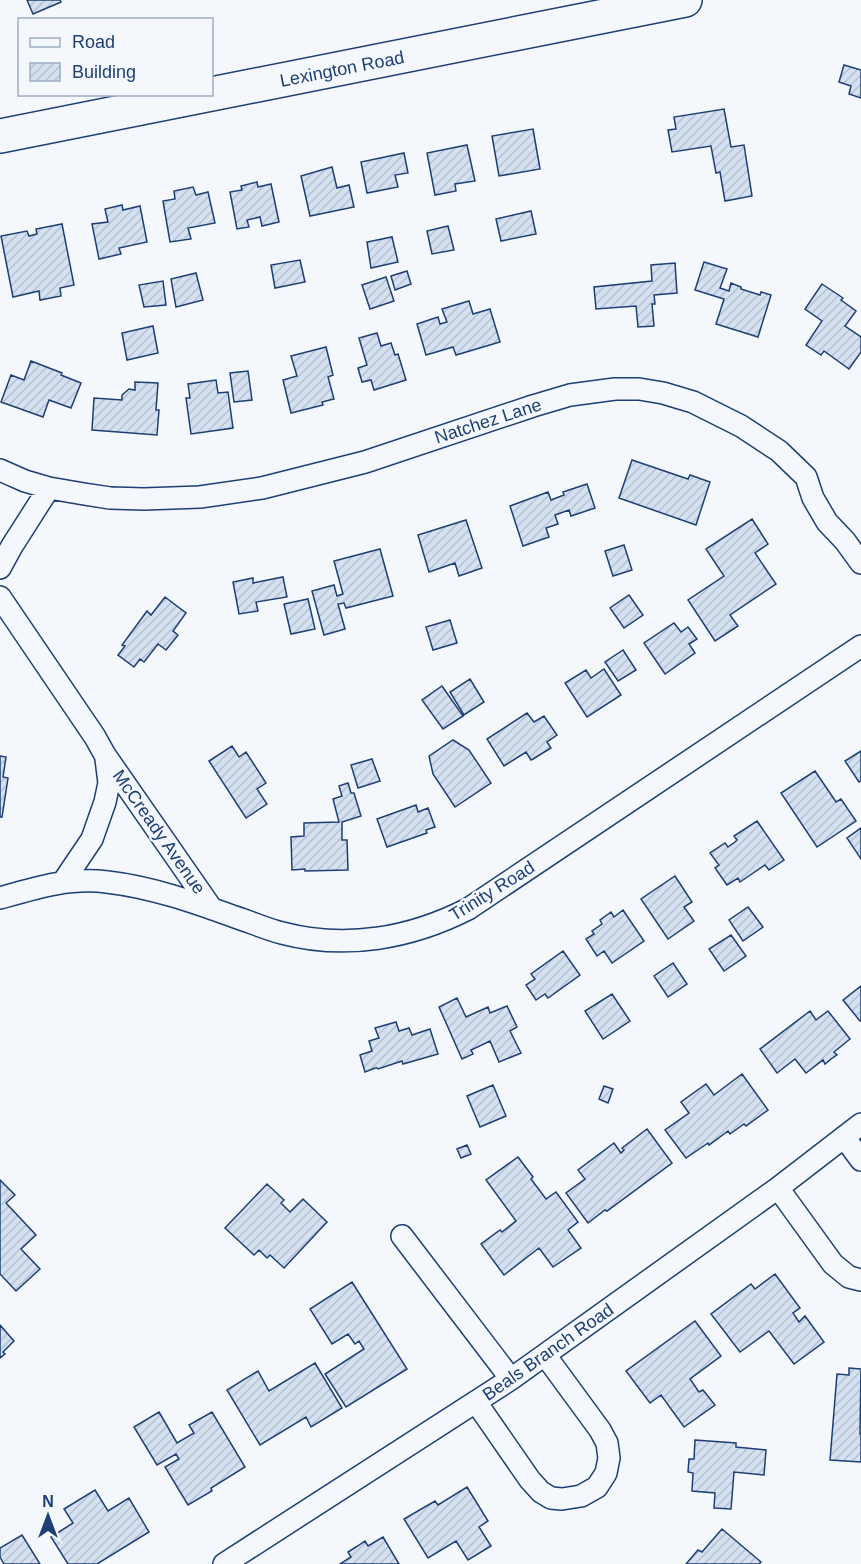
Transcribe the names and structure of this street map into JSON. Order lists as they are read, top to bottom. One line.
{"streets":{"main road":["Lexington Road"],"street":["Natchez Lane","McCready Avenue","Trinity Road","Beals Branch Road"]},"crossings":[["McCready Avenue","Trinity Road"]],"legend":["Road","Building"],"north":"top"}
